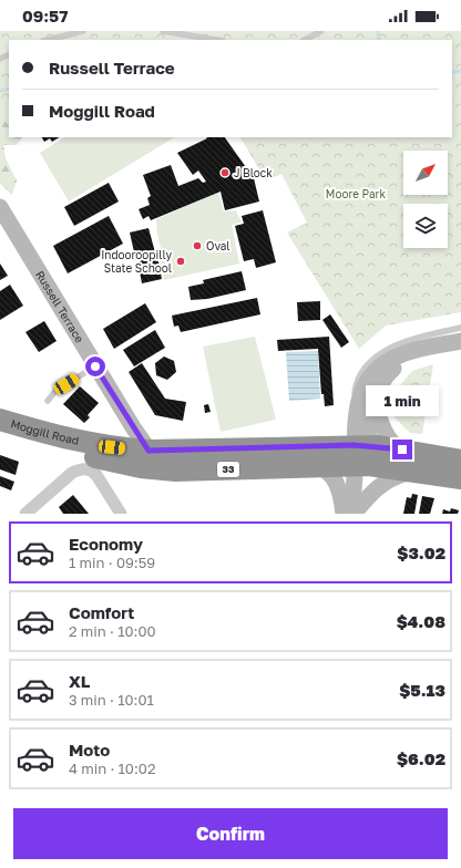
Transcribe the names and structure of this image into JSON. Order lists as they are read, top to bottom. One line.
{"streets":{"highway":["Moggill Road","33"],"street":["Russell Terrace"]},"crossings":[["Russell Terrace","Moggill Road"]],"parks":["Moore Park"],"places":["J Block","Oval","Indooroopilly State School"],"north":"top right","page":{"status":"09:57","banner":["Russell Terrace","Moggill Road"],"bubble":"1 min","list":[{"name":"Economy","note":"1 min · 09:59","value":"$3.02"},{"name":"Comfort","note":"2 min · 10:00","value":"$4.08"},{"name":"XL","note":"3 min · 10:01","value":"$5.13"},{"name":"Moto","note":"4 min · 10:02","value":"$6.02"}],"buttons":"Confirm"}}
